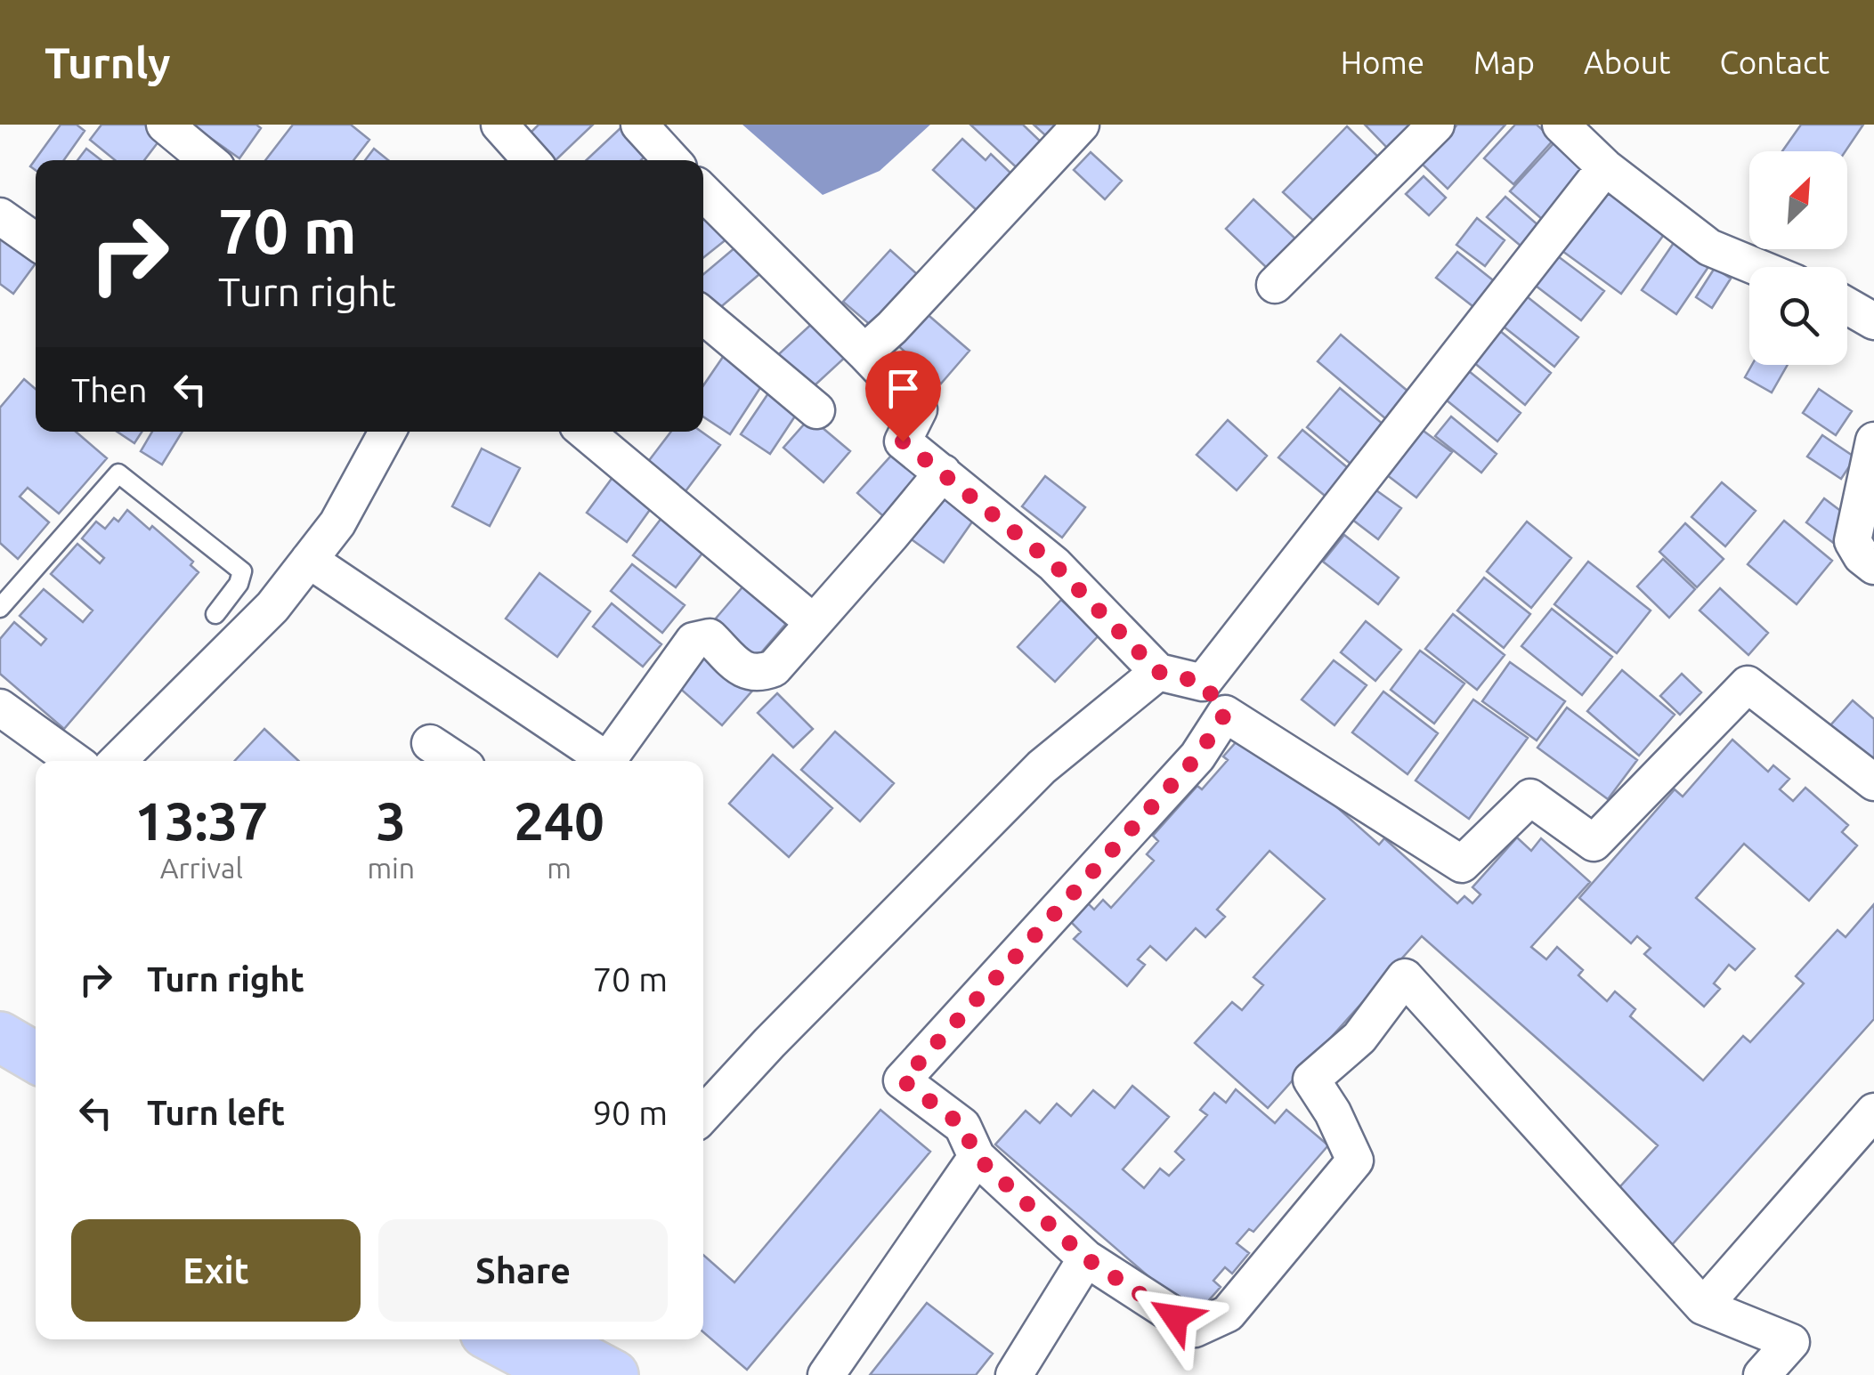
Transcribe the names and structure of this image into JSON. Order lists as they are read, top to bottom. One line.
{"north":"top right","page":{"header":"Turnly","nav":["Home","Map","About","Contact"],"turn":["70 m","Turn right"],"then":"Then","eta":["13:37","Arrival","3","min","240","m"],"list":[{"name":"Turn right","value":"70 m"},{"name":"Turn left","value":"90 m"}],"buttons":["Exit","Share"]}}
